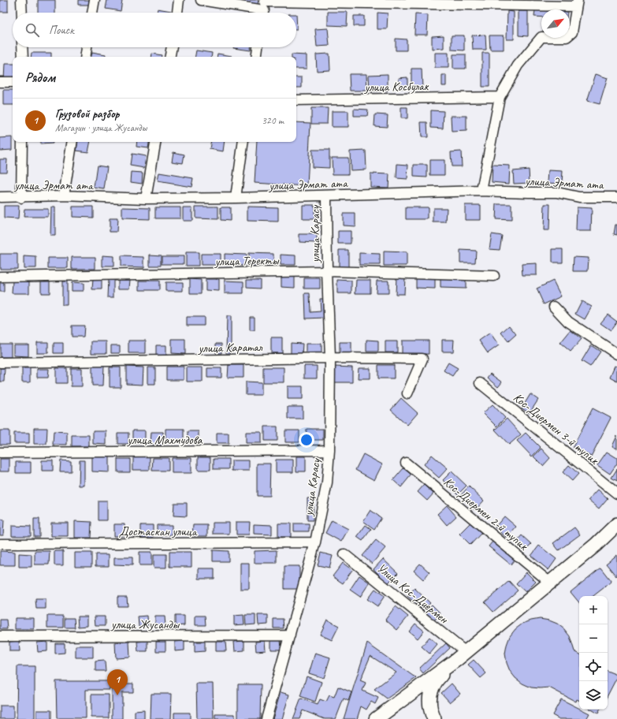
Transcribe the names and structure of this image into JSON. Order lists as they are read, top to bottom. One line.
{"streets":{"street":["улица Косбулак","улица Эрмат ата","улица Карасу","улица Теректы","улица Каратал","Кос-Диермен 3-й тупик","улица Махмудова","Кос-Диермен 2-й тупик","Достаскан улица","Улица Кос-Диермен","улица Жусанды"]},"crossings":[["улица Эрмат ата","улица Карасу"],["улица Карасу","улица Теректы"],["улица Карасу","улица Каратал"],["улица Карасу","улица Махмудова"],["улица Карасу","Достаскан улица"],["улица Карасу","улица Жусанды"]],"north":"top right","page":{"search":"Поиск","heading":"Рядом","list":[{"mark":"1","name":"Грузовой разбор","note":"Магазин · улица Жусанды","value":"320 m"}],"map_buttons":["+","−"],"pins":"1"}}
